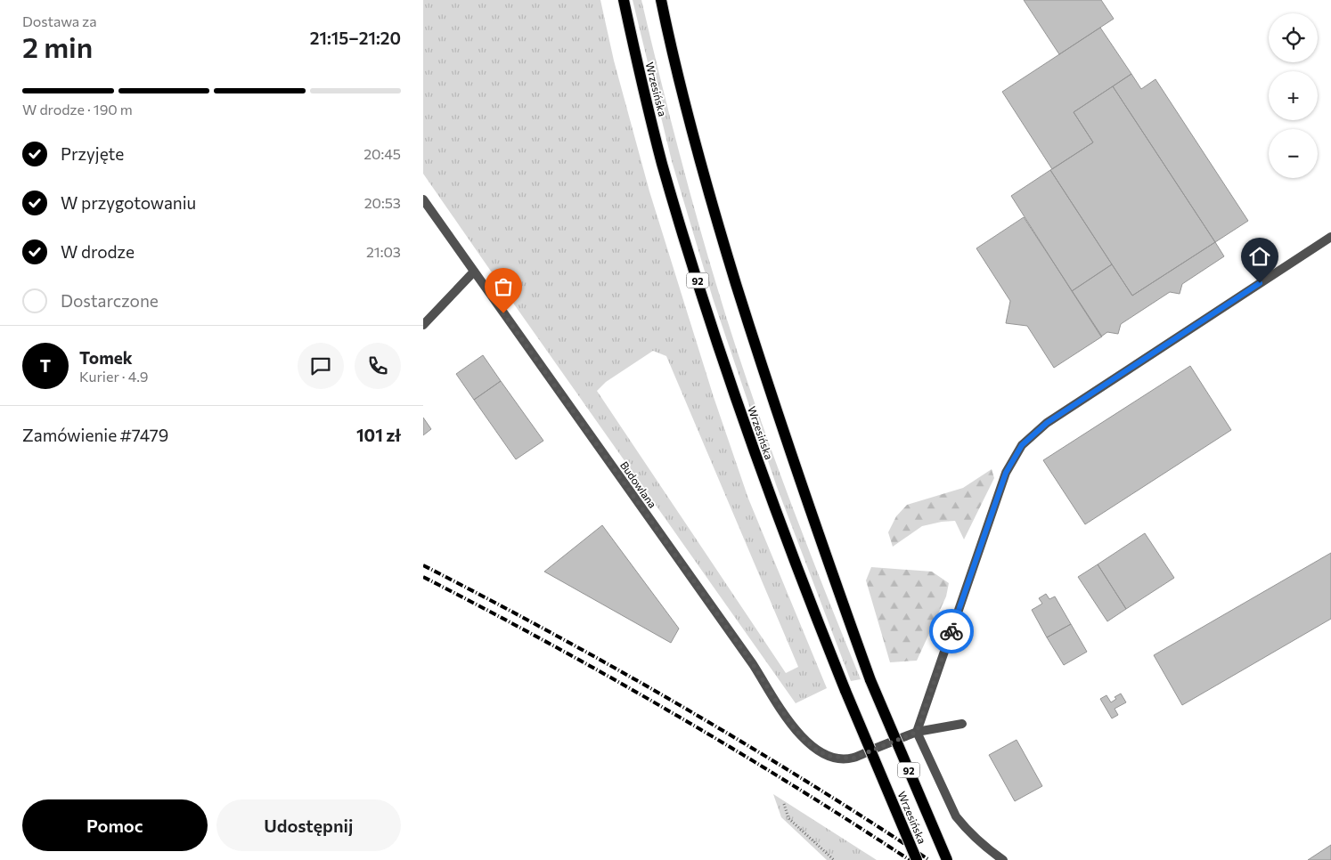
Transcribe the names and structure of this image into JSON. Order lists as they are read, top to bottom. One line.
{"streets":{"main road":["Wrzesińska","92"],"street":["Budowlana"]},"page":{"heading":["2 min","Dostawa za","21:15–21:20"],"panel":["Tomek","Kurier · 4.9","Zamówienie #7479","101 zł"],"map_buttons":["+","−"],"bar":"W drodze · 190 m","list":[["Przyjęte","20:45"],["W przygotowaniu","20:53"],["W drodze","21:03"],"Dostarczone"],"round":"T","buttons":["Pomoc","Udostępnij"]}}
